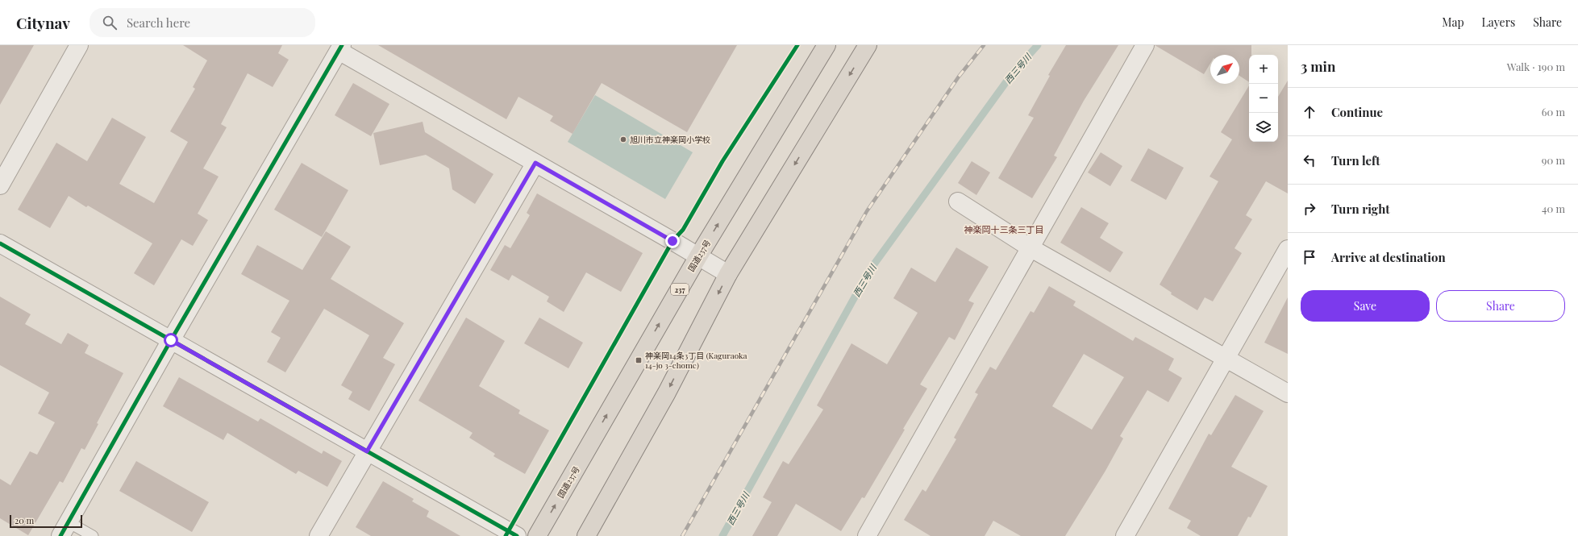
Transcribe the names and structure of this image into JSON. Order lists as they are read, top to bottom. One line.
{"streets":{"highway":["国道237号","237"]},"districts":["神楽岡十三条三丁目"],"water":["西三号川"],"places":{"other":["旭川市立神楽岡小学校"],"transit":["神楽岡14条3丁目 (Kaguraoka 14-jo 3-chome)"]},"scale_bar":"20 m","north":"top right","page":{"header":"Citynav","search":"Search here","nav":["Map","Layers","Share"],"heading":["3 min","Walk · 190 m"],"map_buttons":["+","−"],"list":[["Continue","60 m"],["Turn left","90 m"],["Turn right","40 m"],"Arrive at destination"],"buttons":["Save","Share"],"scale":"20 m"}}
